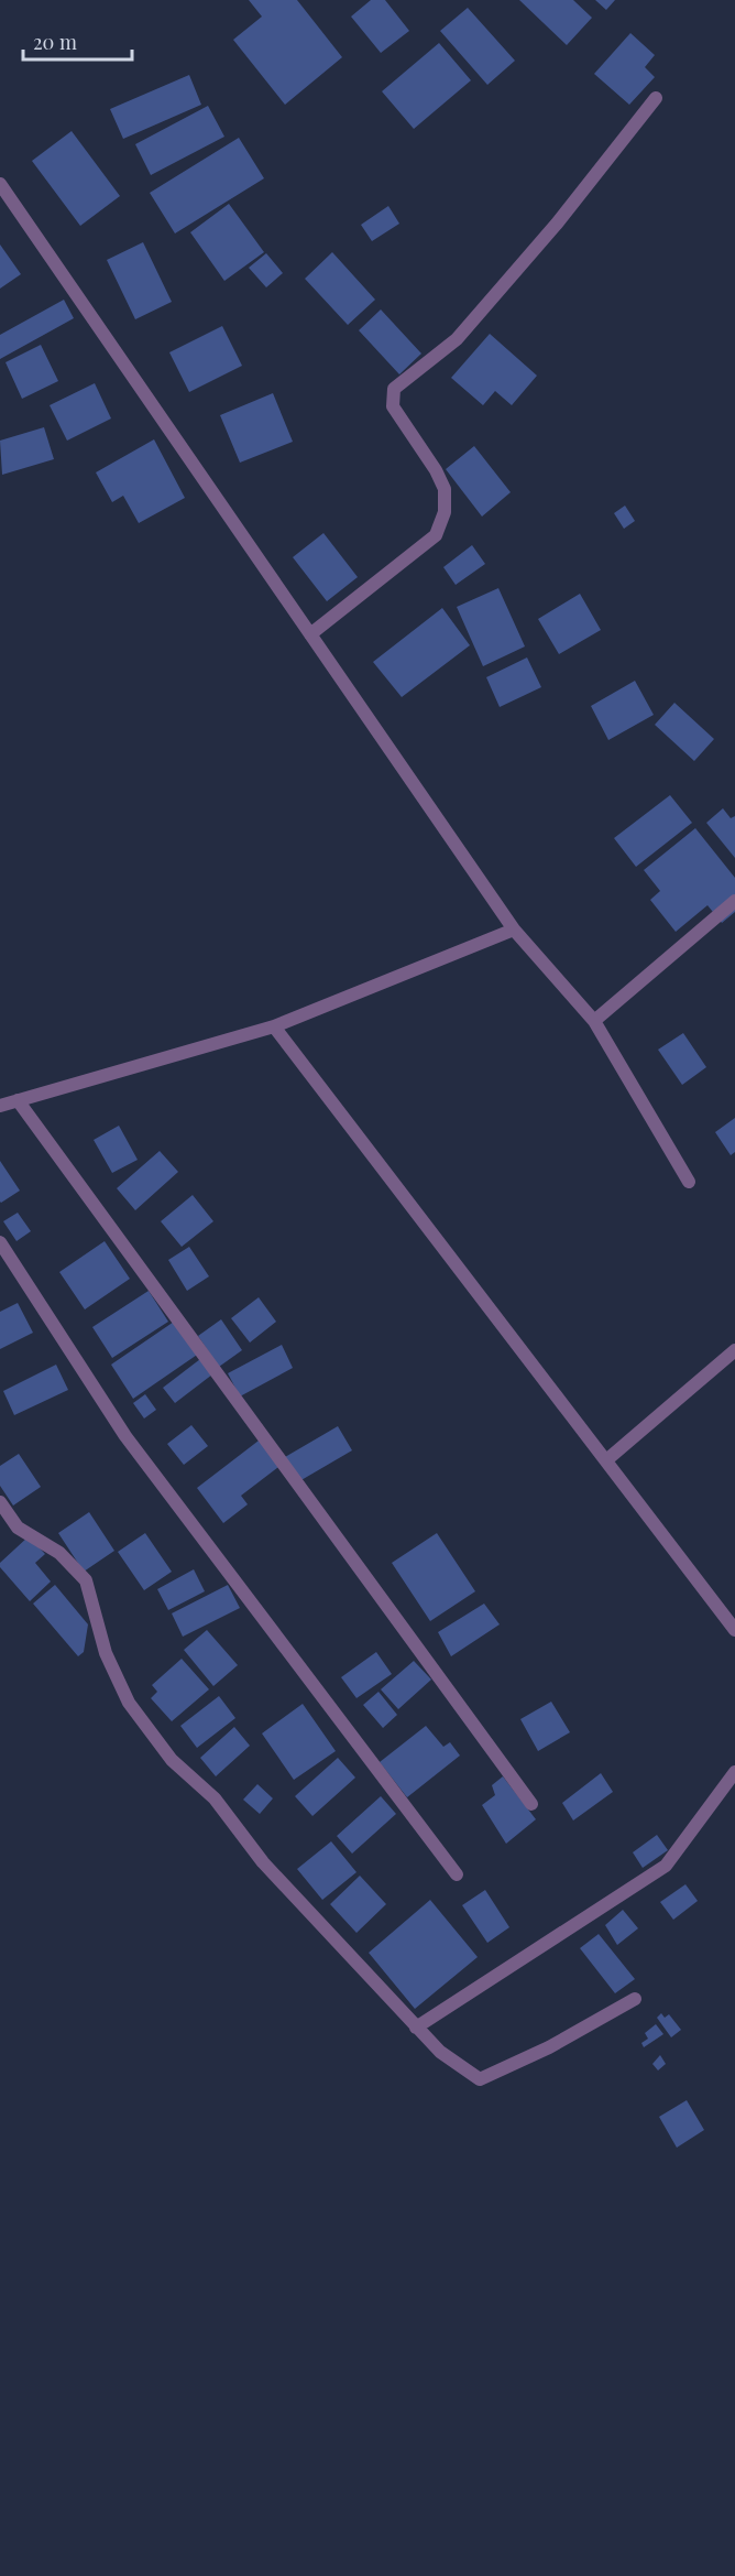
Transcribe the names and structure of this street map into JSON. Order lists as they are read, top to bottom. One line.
{"scale_bar":"20 m"}
